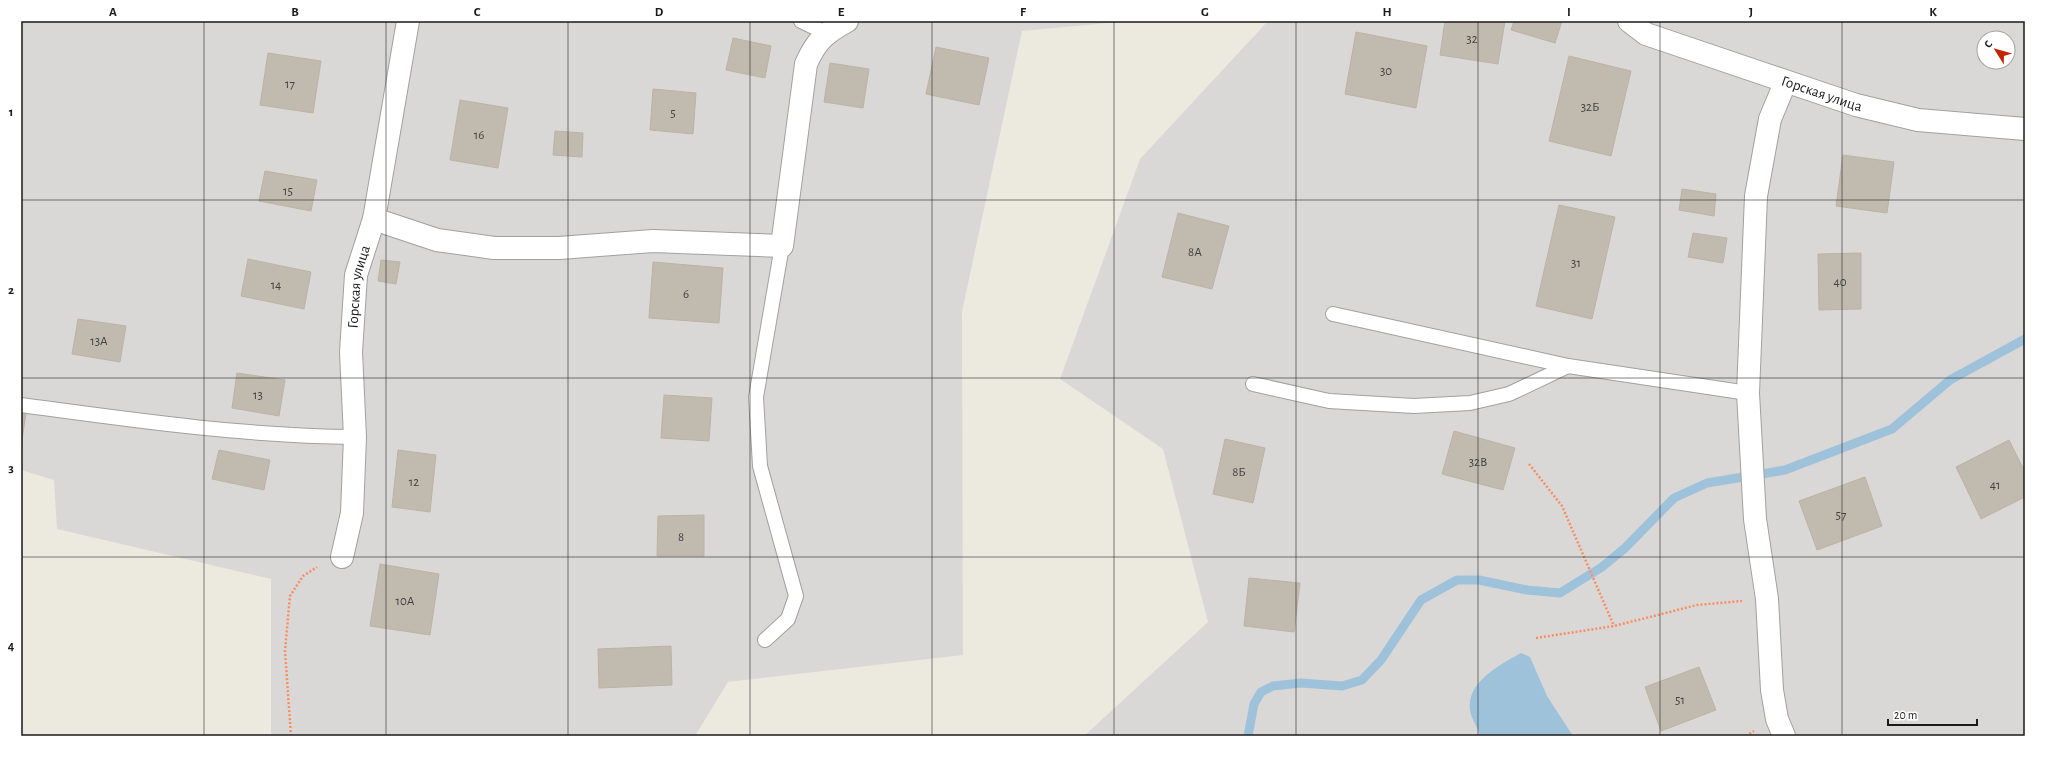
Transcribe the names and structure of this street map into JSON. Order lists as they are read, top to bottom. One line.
{"streets":{"street":["Горская улица"]},"house_numbers":["32","30","17","32Б","5","16","15","8А","31","40","14","6","13А","13","32В","8Б","12","41","57","8","10А","51"],"scale_bar":"20 m","north":"top left","grid":{"columns":["A","B","C","D","E","F","G","H","I","J","K"],"rows":["1","2","3","4"]}}
